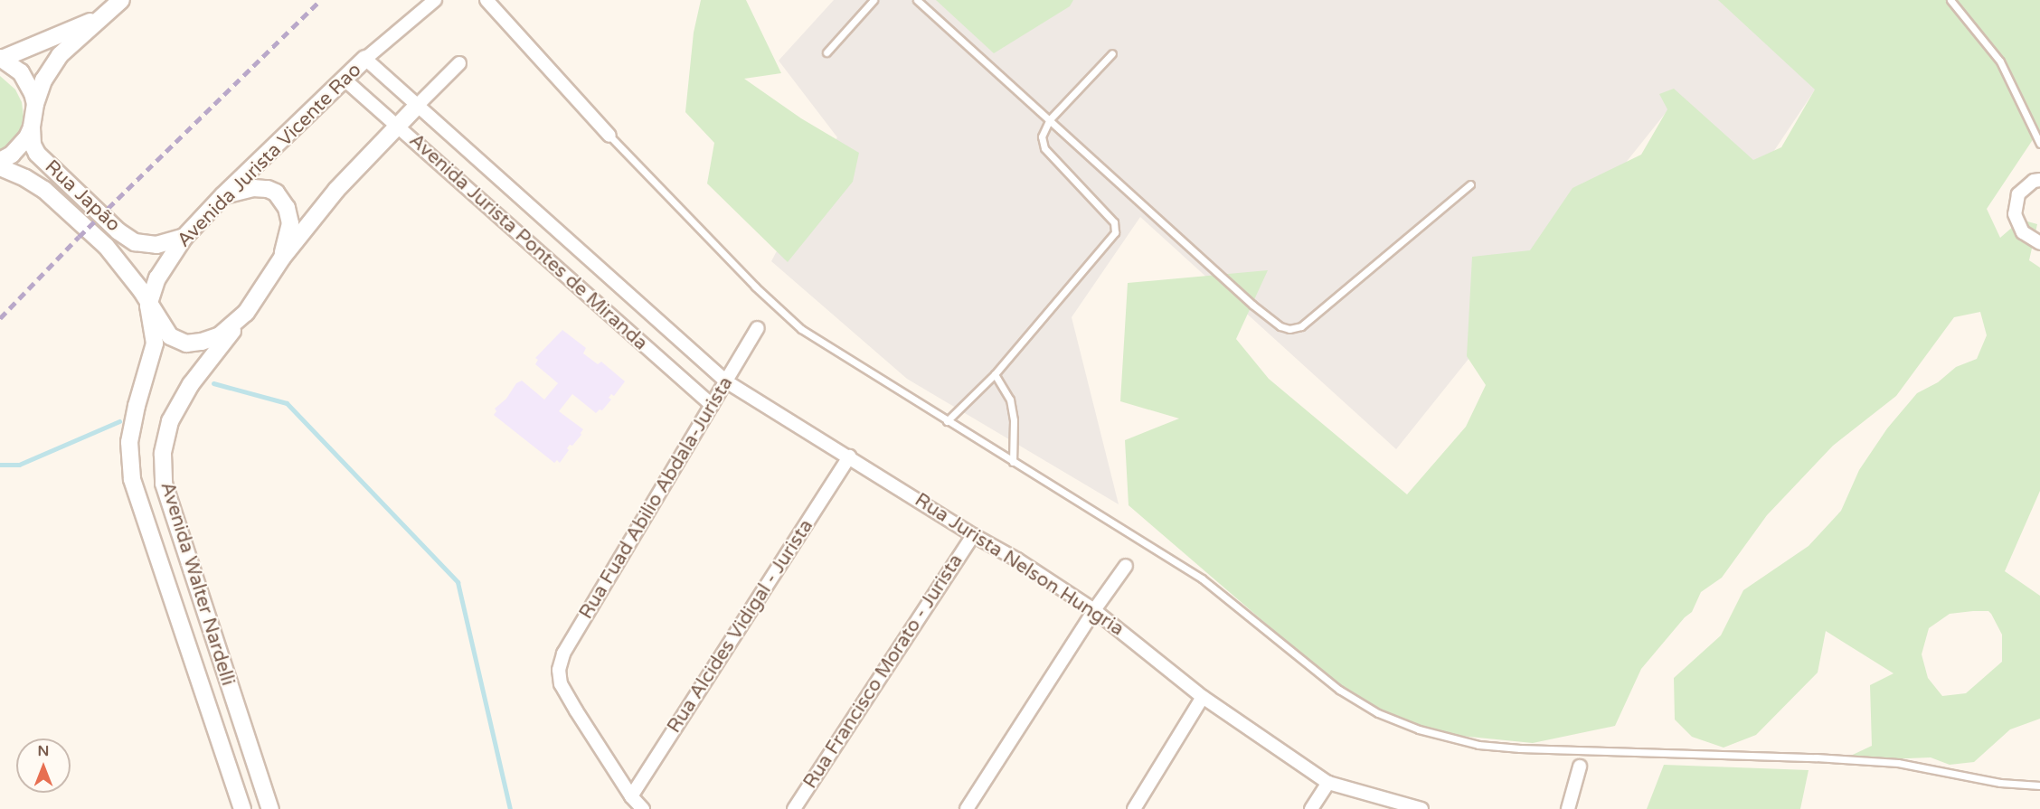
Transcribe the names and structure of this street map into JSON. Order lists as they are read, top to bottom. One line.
{"streets":{"street":["Avenida Jurista Vicente Rao","Rua Japão","Avenida Jurista Pontes de Miranda","Rua Fuad Abilio Abdala-Jurista","Rua Jurista Nelson Hungria","Avenida Walter Nardelli","Rua Alcides Vidigal - Jurista","Rua Francisco Morato - Jurista"]},"crossings":[["Avenida Jurista Vicente Rao","Rua Japão"],["Avenida Jurista Vicente Rao","Avenida Jurista Pontes de Miranda"],["Avenida Jurista Vicente Rao","Avenida Walter Nardelli"],["Rua Japão","Avenida Walter Nardelli"],["Avenida Jurista Pontes de Miranda","Rua Fuad Abilio Abdala-Jurista"],["Avenida Jurista Pontes de Miranda","Rua Jurista Nelson Hungria"],["Rua Fuad Abilio Abdala-Jurista","Rua Jurista Nelson Hungria"],["Rua Fuad Abilio Abdala-Jurista","Rua Alcides Vidigal - Jurista"],["Rua Jurista Nelson Hungria","Rua Alcides Vidigal - Jurista"],["Rua Jurista Nelson Hungria","Rua Francisco Morato - Jurista"]],"north":"top"}
